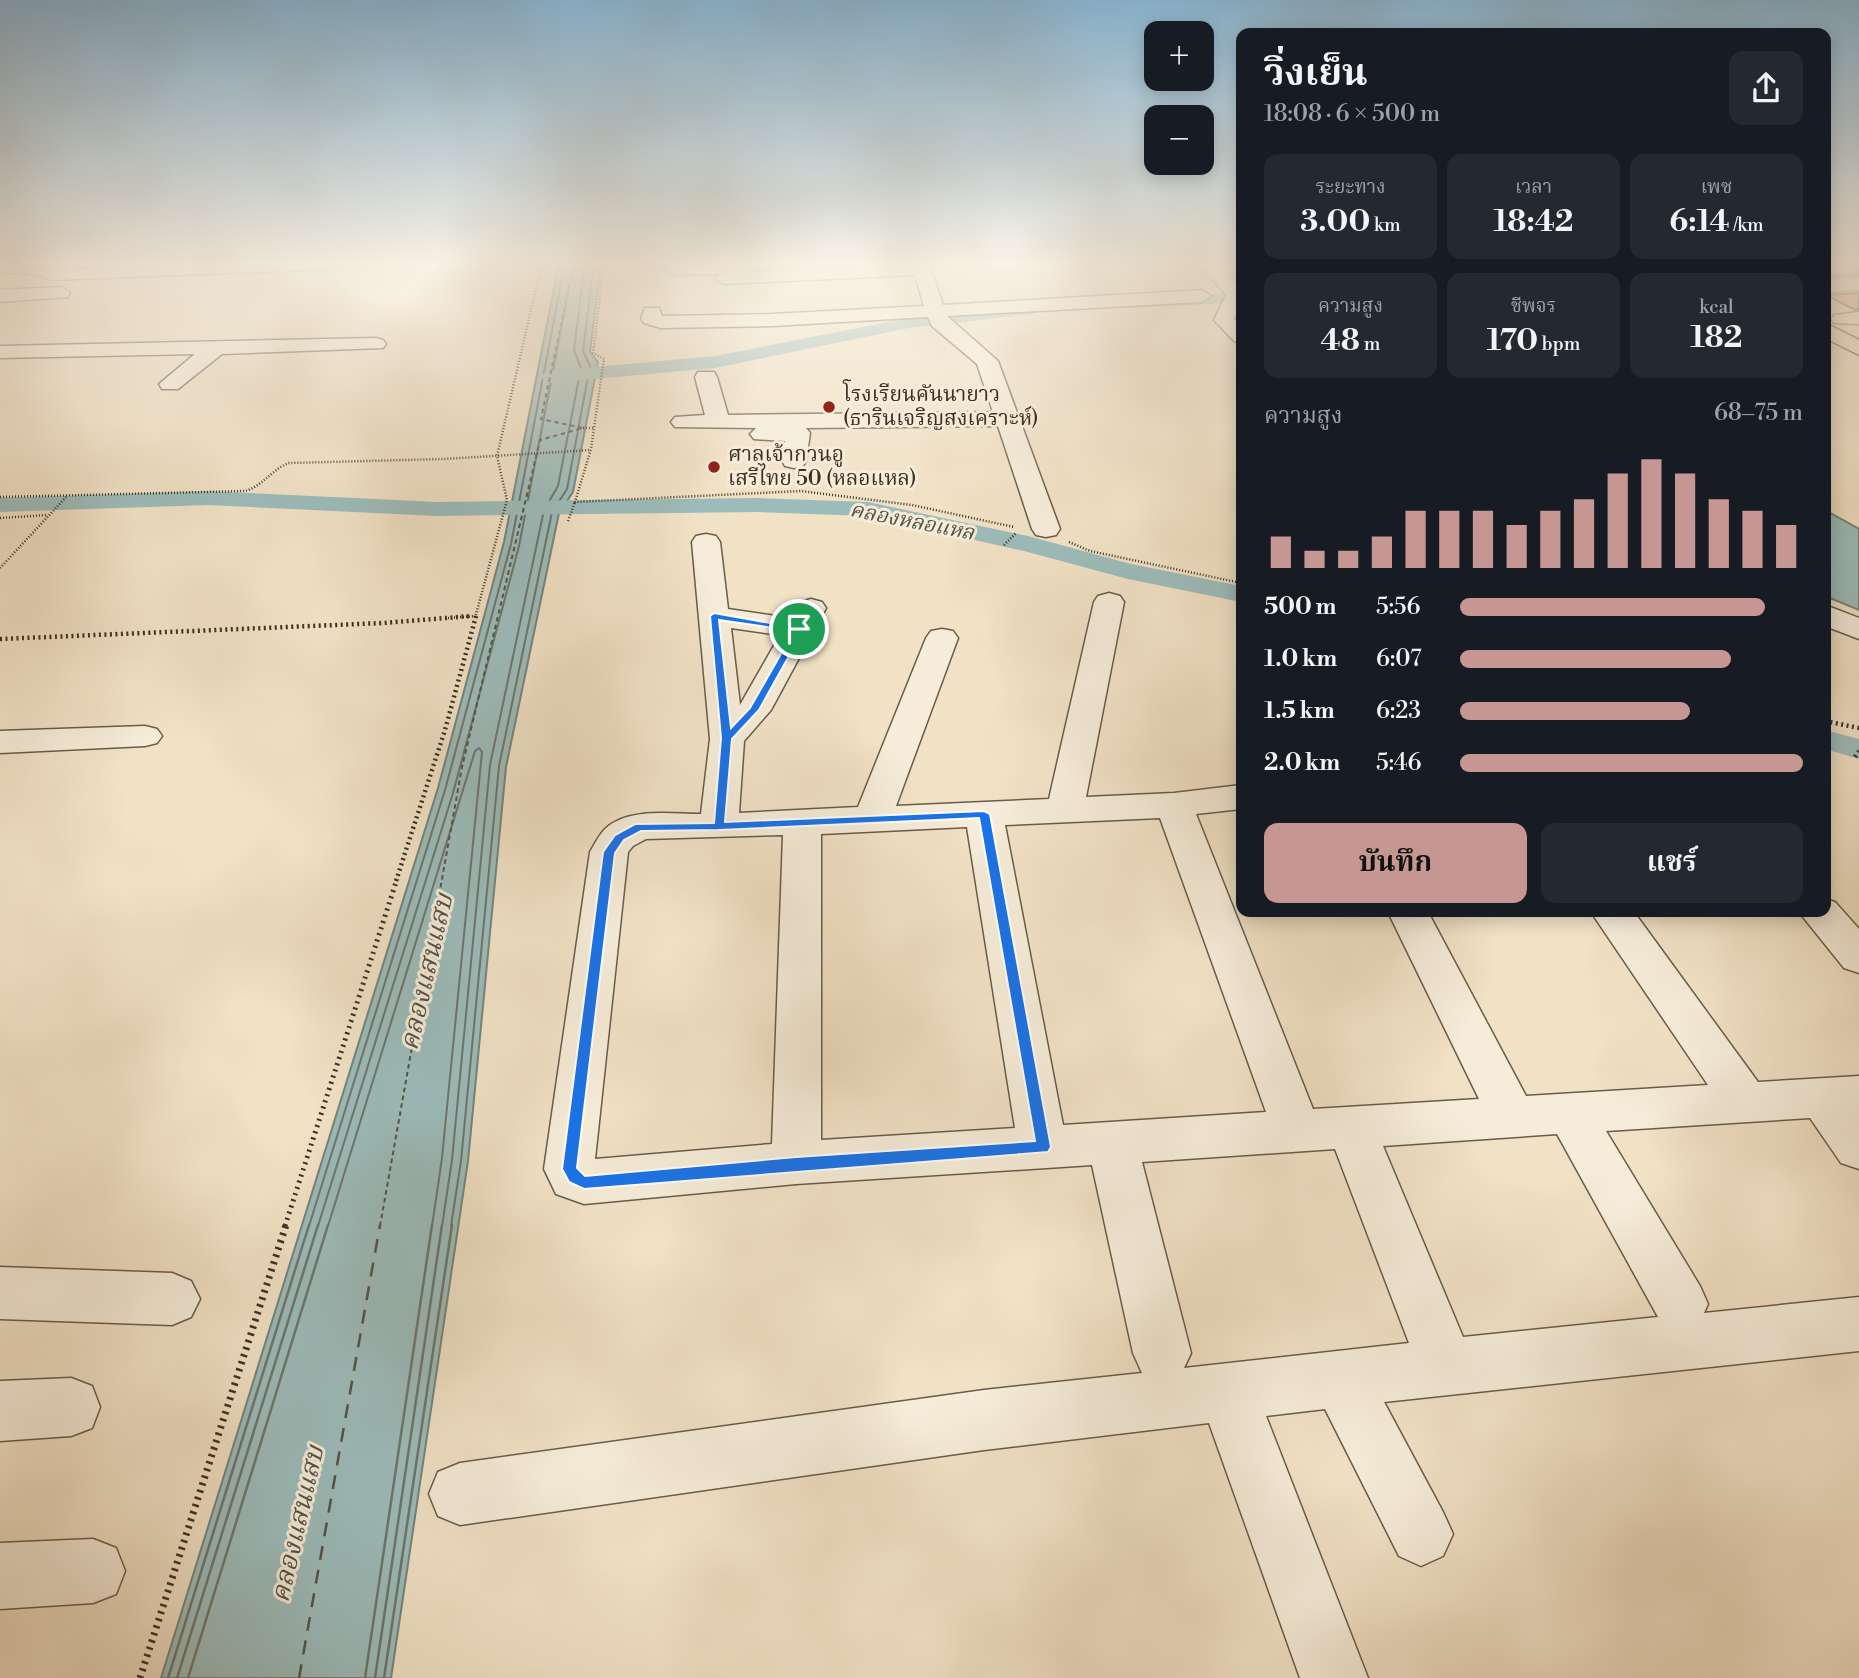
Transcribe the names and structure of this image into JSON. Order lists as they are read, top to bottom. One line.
{"water":["คลองหลอแหล","คลองแสนแสบ"],"places":["โรงเรียนคันนายาว (ธารินเจริญสงเคราะห์)","ศาลเจ้ากวนอู เสรีไทย 50 (หลอแหล)"],"page":{"map_buttons":["+","−"],"heading":["วิ่งเย็น","18:08 · 6 × 500 m"],"stats":[["ระยะทาง","3.00 km"],["เวลา","18:42"],["เพซ","6:14 /km"],["ความสูง","48 m"],["ชีพจร","170 bpm"],["kcal","182"]],"chart":["ความสูง","68–75 m"],"list":[{"name":"500 m","note":"5:56"},{"name":"1.0 km","note":"6:07"},{"name":"1.5 km","note":"6:23"},{"name":"2.0 km","note":"5:46"}],"buttons":["บันทึก","แชร์"]}}
